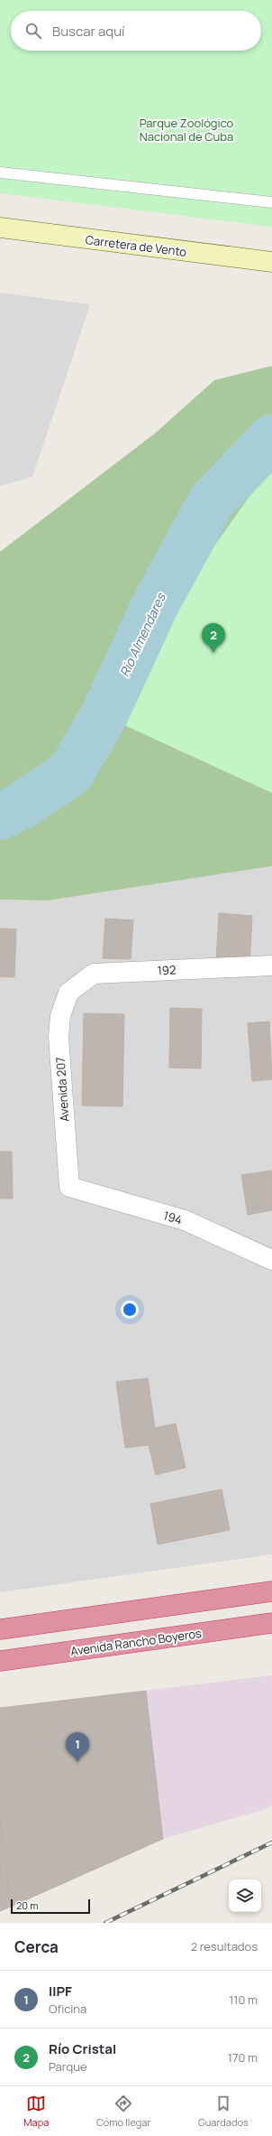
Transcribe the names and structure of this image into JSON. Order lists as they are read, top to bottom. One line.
{"streets":{"highway":["Avenida Rancho Boyeros"],"street":["Carretera de Vento","192","Avenida 207","194"]},"crossings":[["192","Avenida 207"],["Avenida 207","194"]],"water":["Río Almendares"],"parks":["Parque Zoológico Nacional de Cuba"],"scale_bar":"20 m","page":{"search":"Buscar aquí","pins":["2","1"],"scale":"20 m","heading":["Cerca","2 resultados"],"list":[{"mark":"1","name":"IIPF","note":"Oficina","value":"110 m"},{"mark":"2","name":"Río Cristal","note":"Parque","value":"170 m"}],"nav":["Mapa","Cómo llegar","Guardados"]}}
